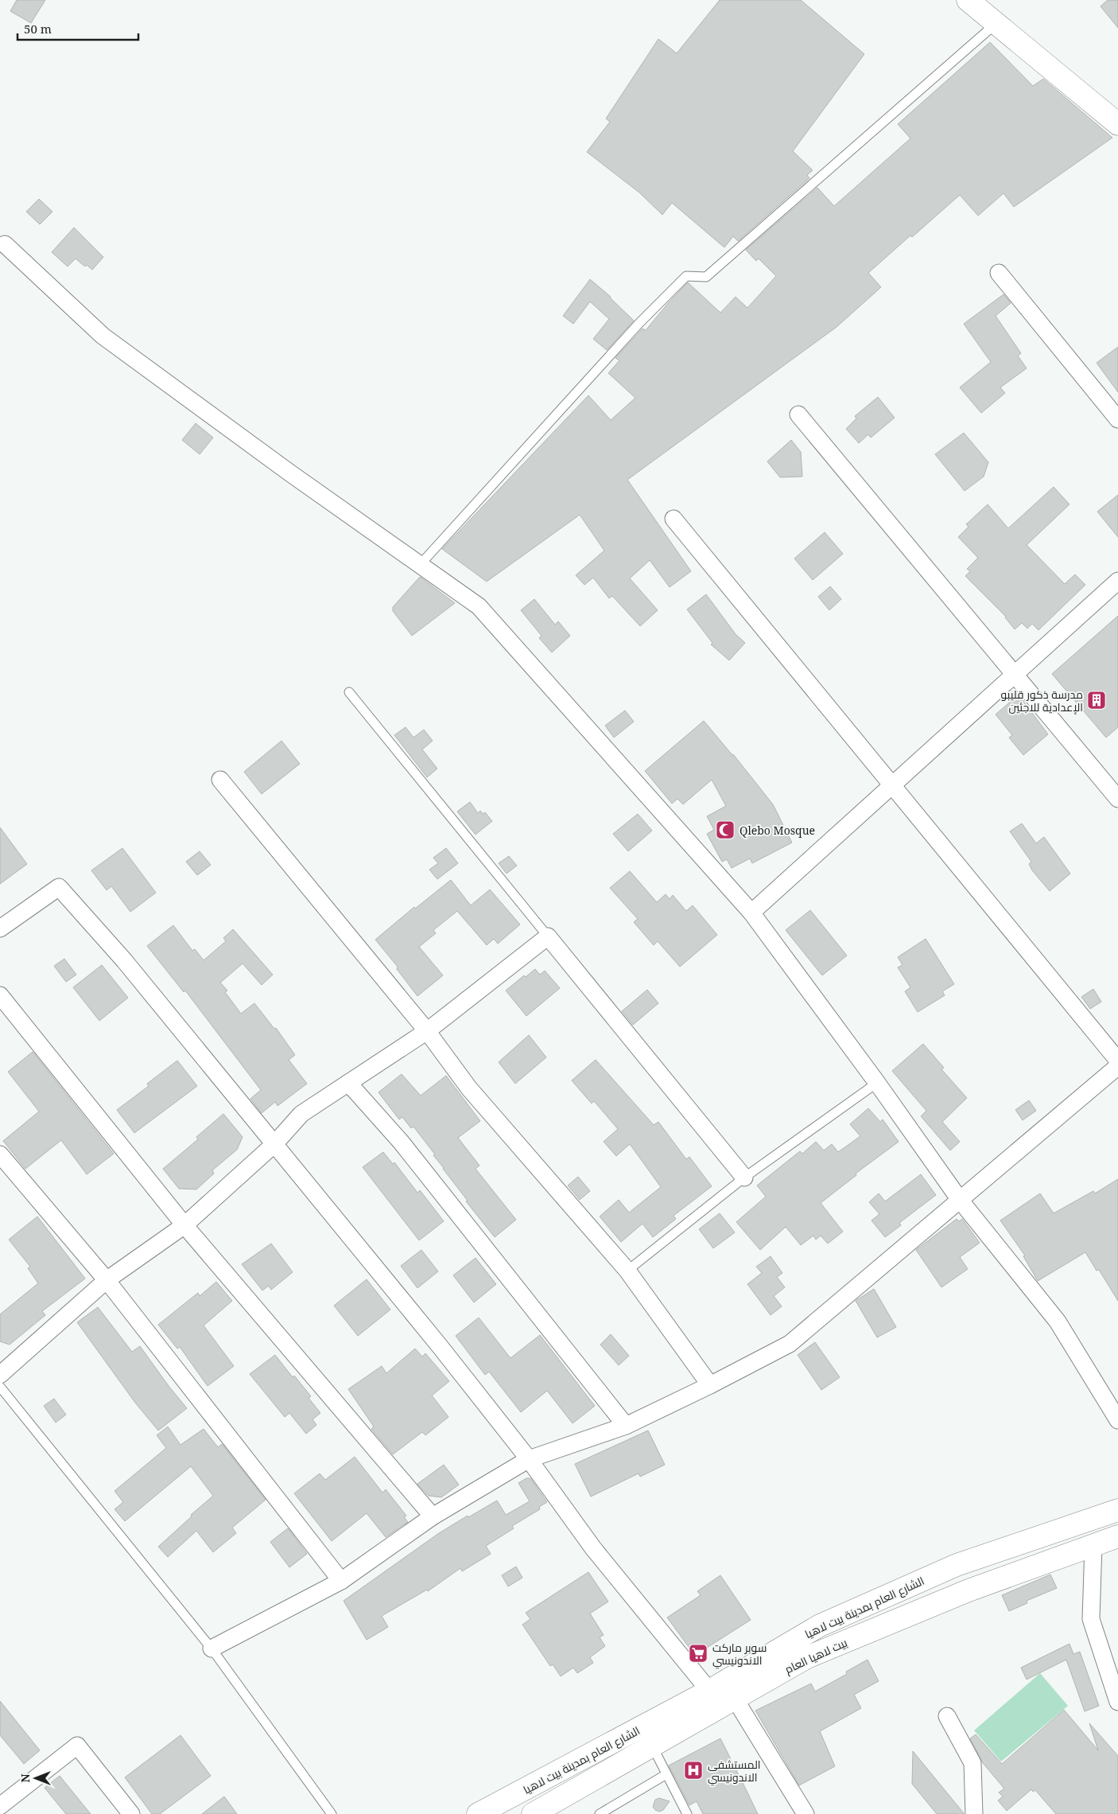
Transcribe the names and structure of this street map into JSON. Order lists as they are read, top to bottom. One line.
{"streets":{"main road":["الشارع العام بمدينة بيت لاهيا","بيت لاهيا العام"]},"places":{"building":["مدرسة ذكور قليبو الإعدادية للاجئين"],"mosque":["Qlebo Mosque"],"supermarket":["سوبر ماركت الاندونيسي"],"hospital":["المستشفى الاندونيسي"]},"scale_bar":"50 m","north":"left"}
